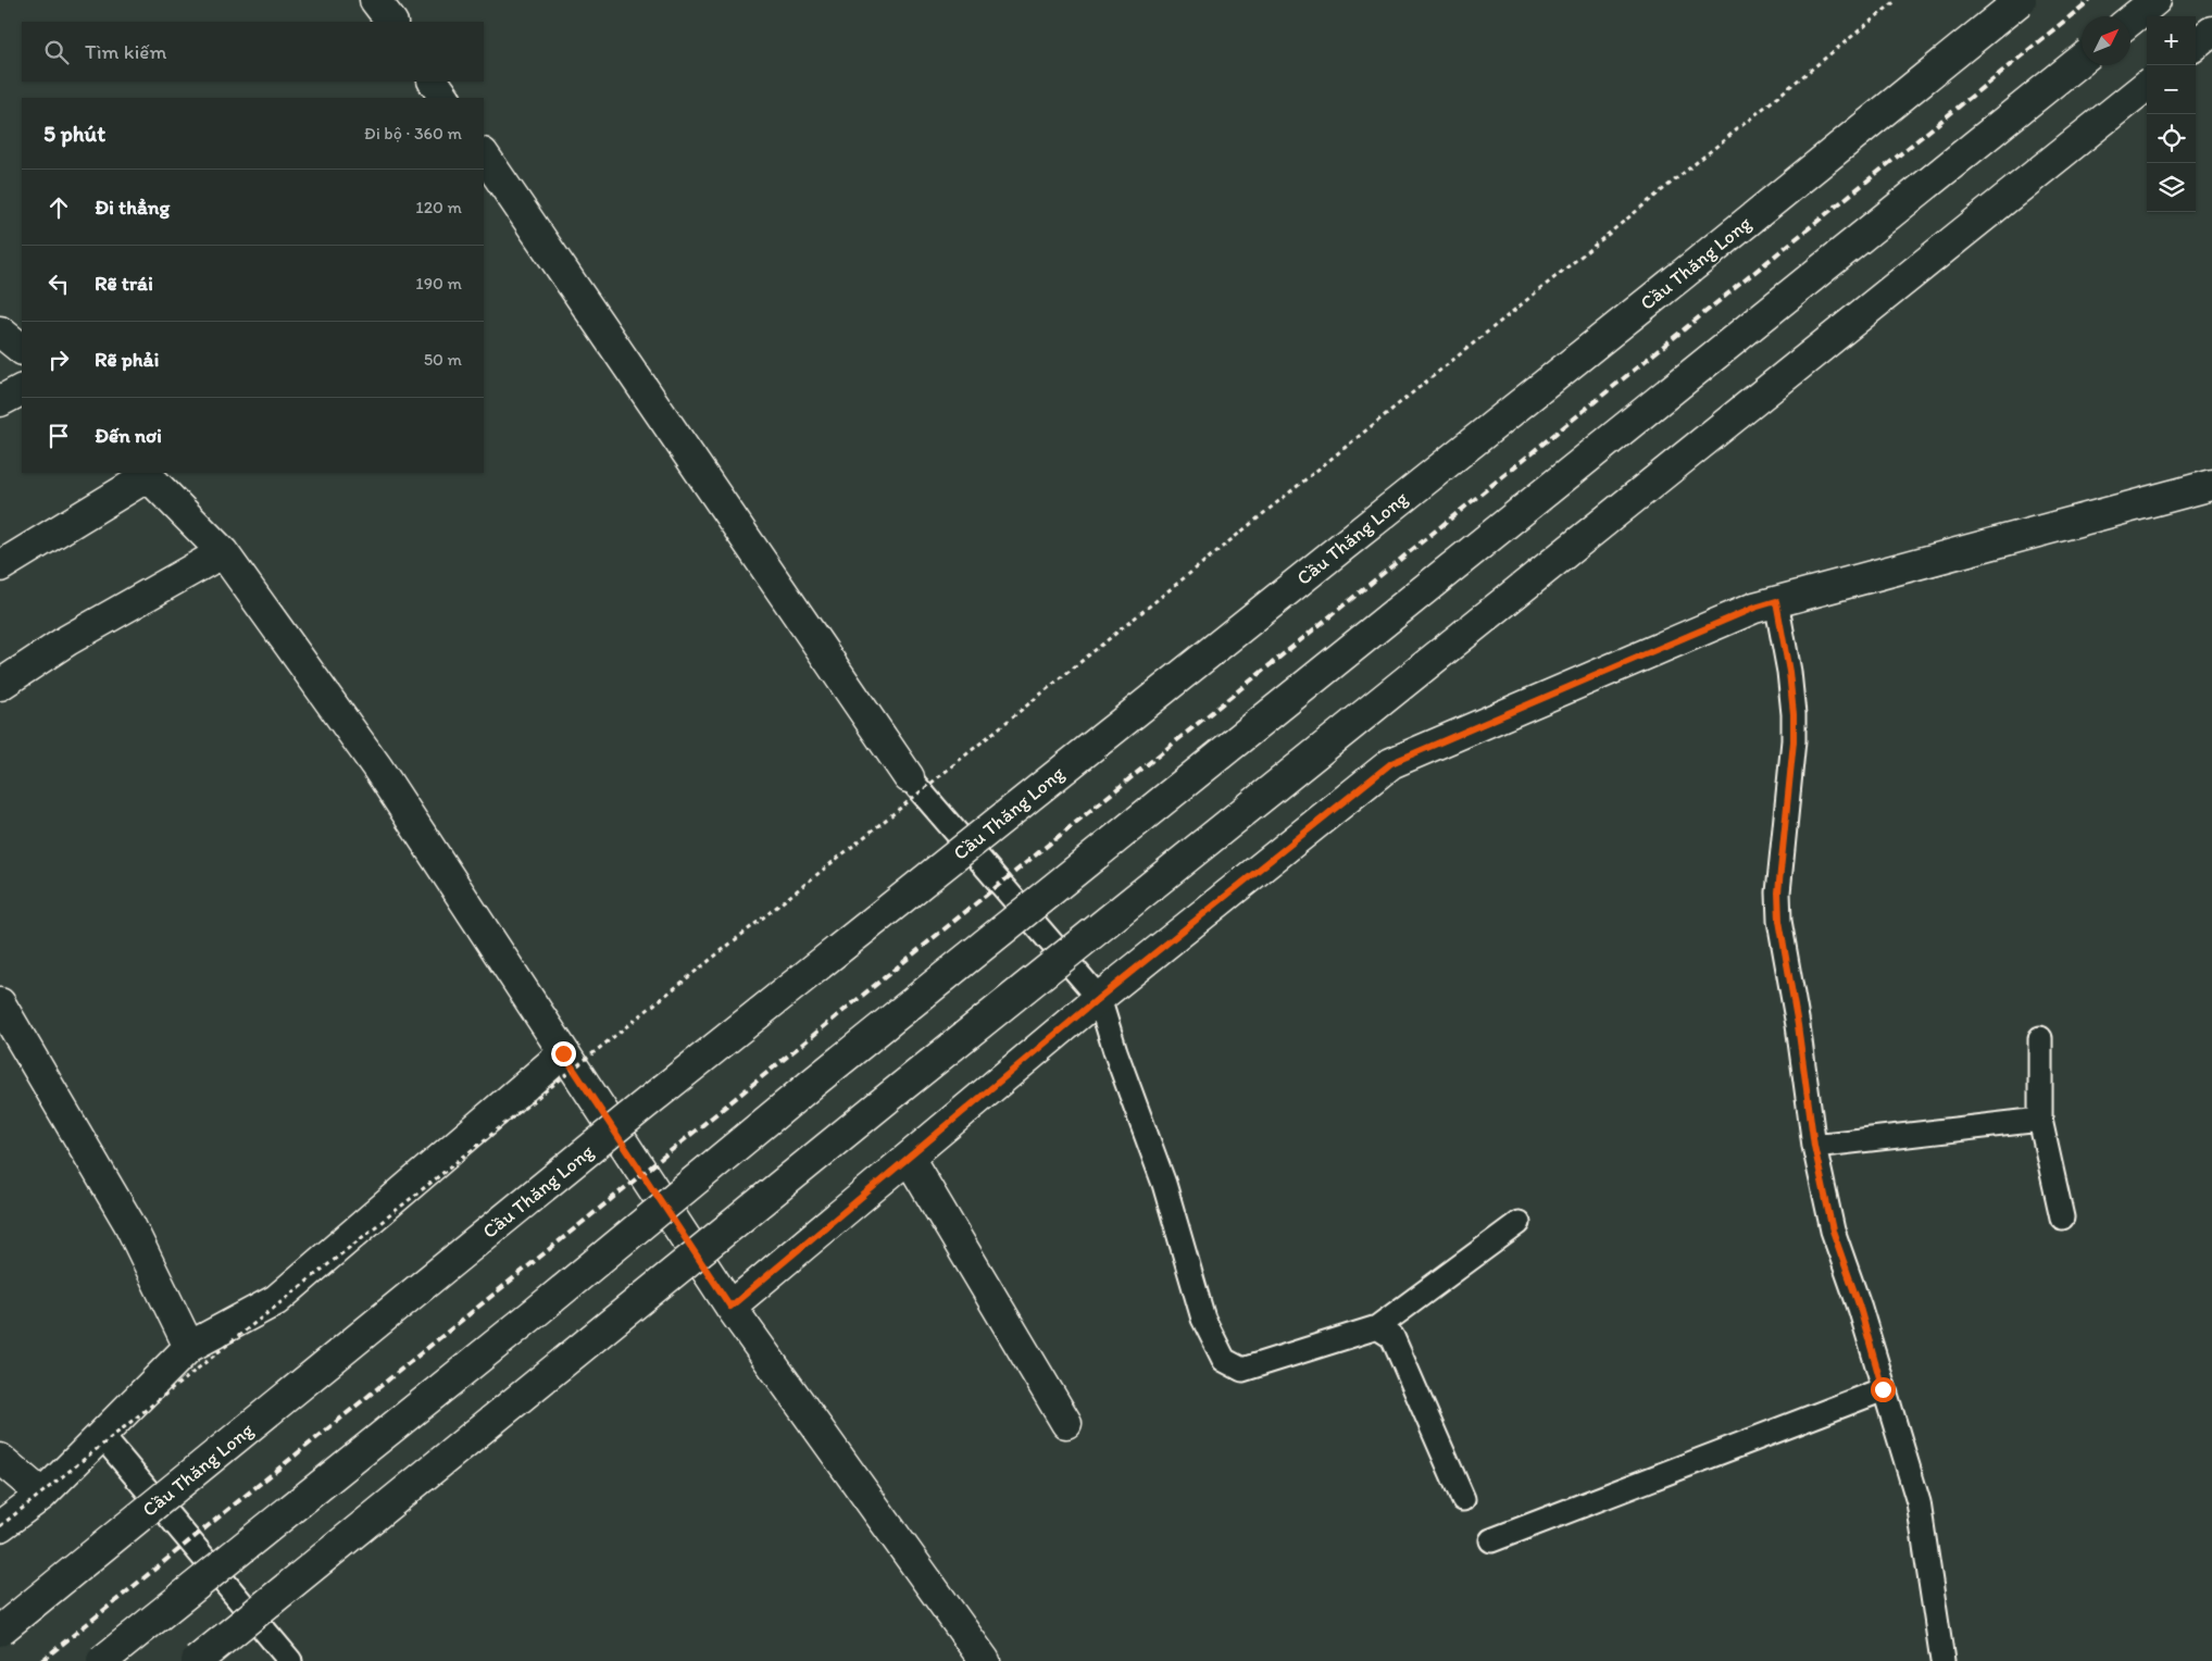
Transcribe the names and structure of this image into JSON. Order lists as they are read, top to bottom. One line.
{"streets":{"main road":["Cầu Thăng Long"]},"north":"top right","page":{"map_buttons":["+","−"],"search":"Tìm kiếm","heading":["5 phút","Đi bộ · 360 m"],"list":[["Đi thẳng","120 m"],["Rẽ trái","190 m"],["Rẽ phải","50 m"],"Đến nơi"]}}
